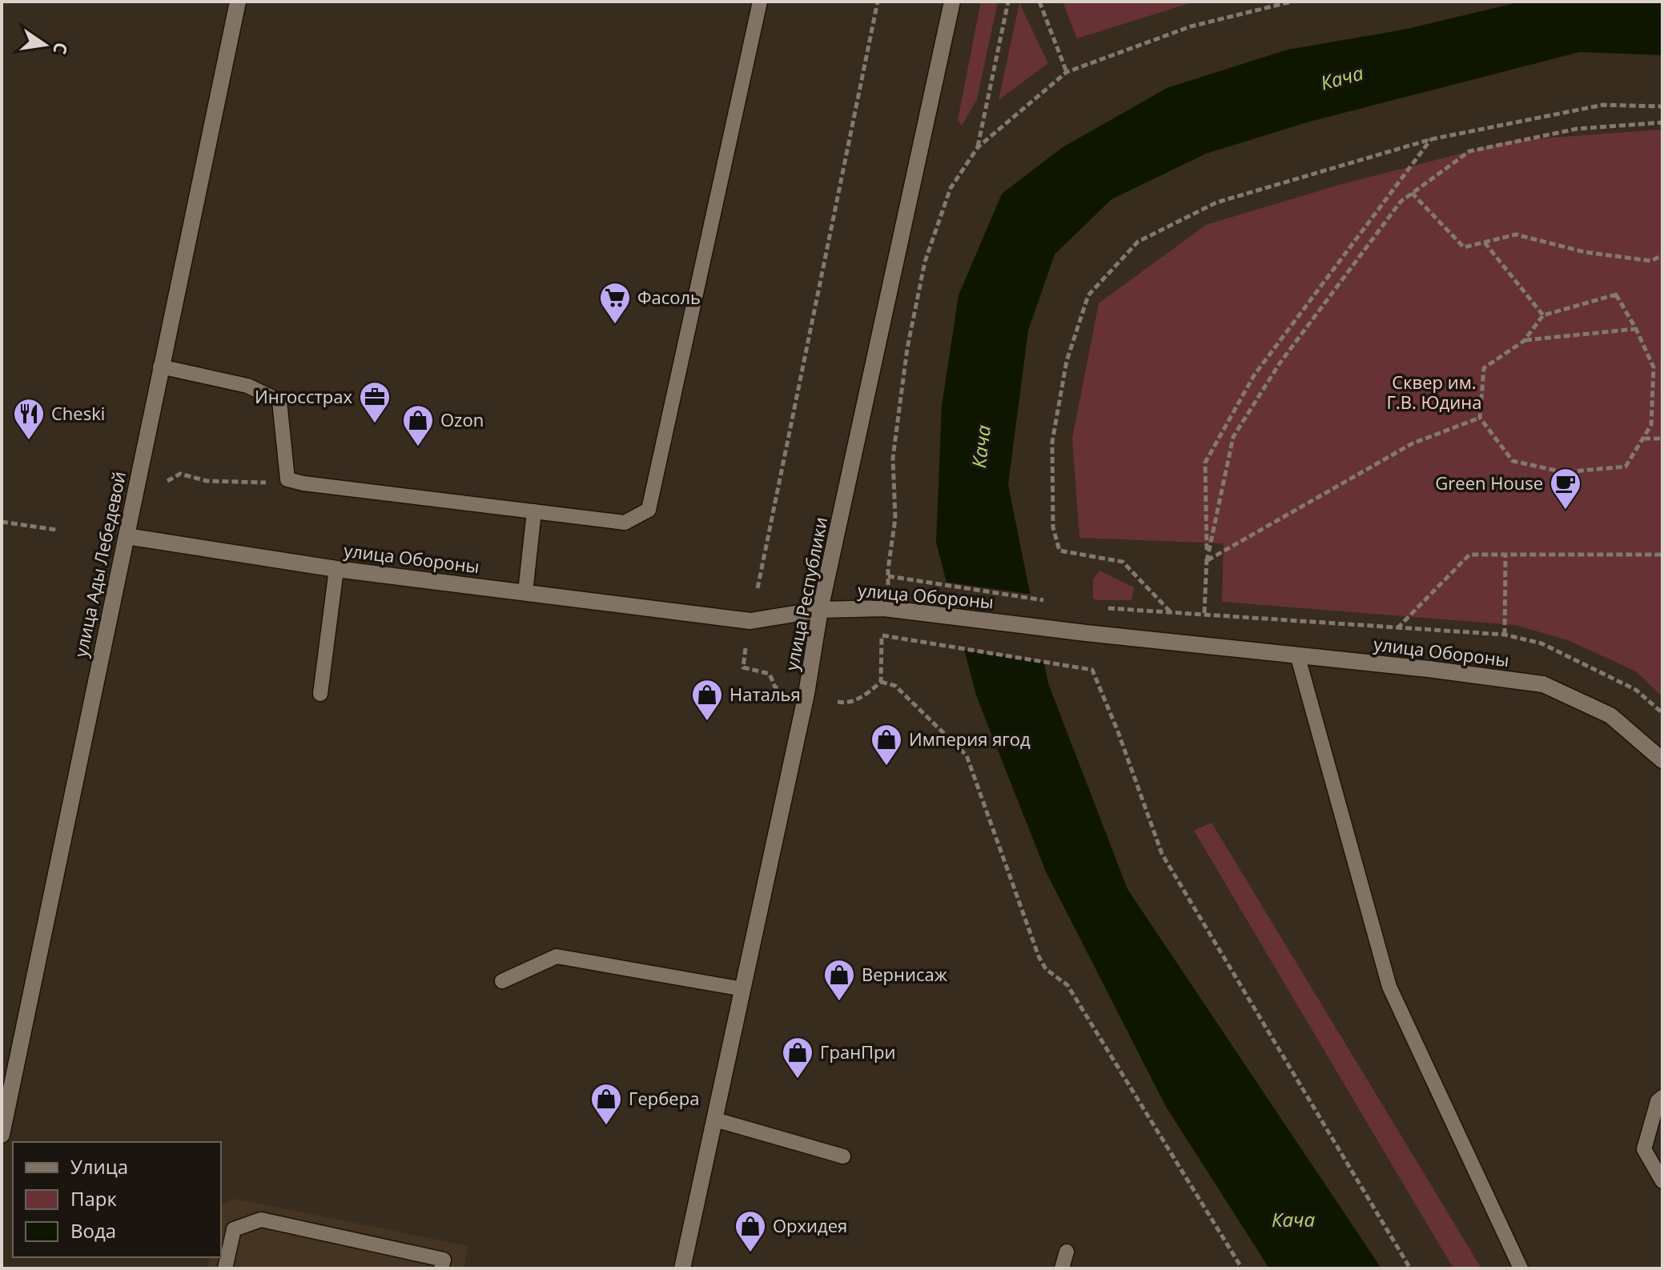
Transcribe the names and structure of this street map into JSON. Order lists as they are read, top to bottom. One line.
{"streets":{"main road":["улица Обороны","улица Ады Лебедевой","улица Республики"]},"crossings":[["улица Обороны","улица Ады Лебедевой"],["улица Обороны","улица Республики"]],"water":["Кача"],"parks":["Сквер им. Г.В. Юдина"],"places":{"supermarket":["Фасоль"],"office":["Ингосстрах"],"restaurant":["Cheski"],"shop":["Ozon","Наталья","Империя ягод","Вернисаж","ГранПри","Гербера","Орхидея"],"cafe":["Green House"]},"legend":["Улица","Парк","Вода"],"north":"right"}
